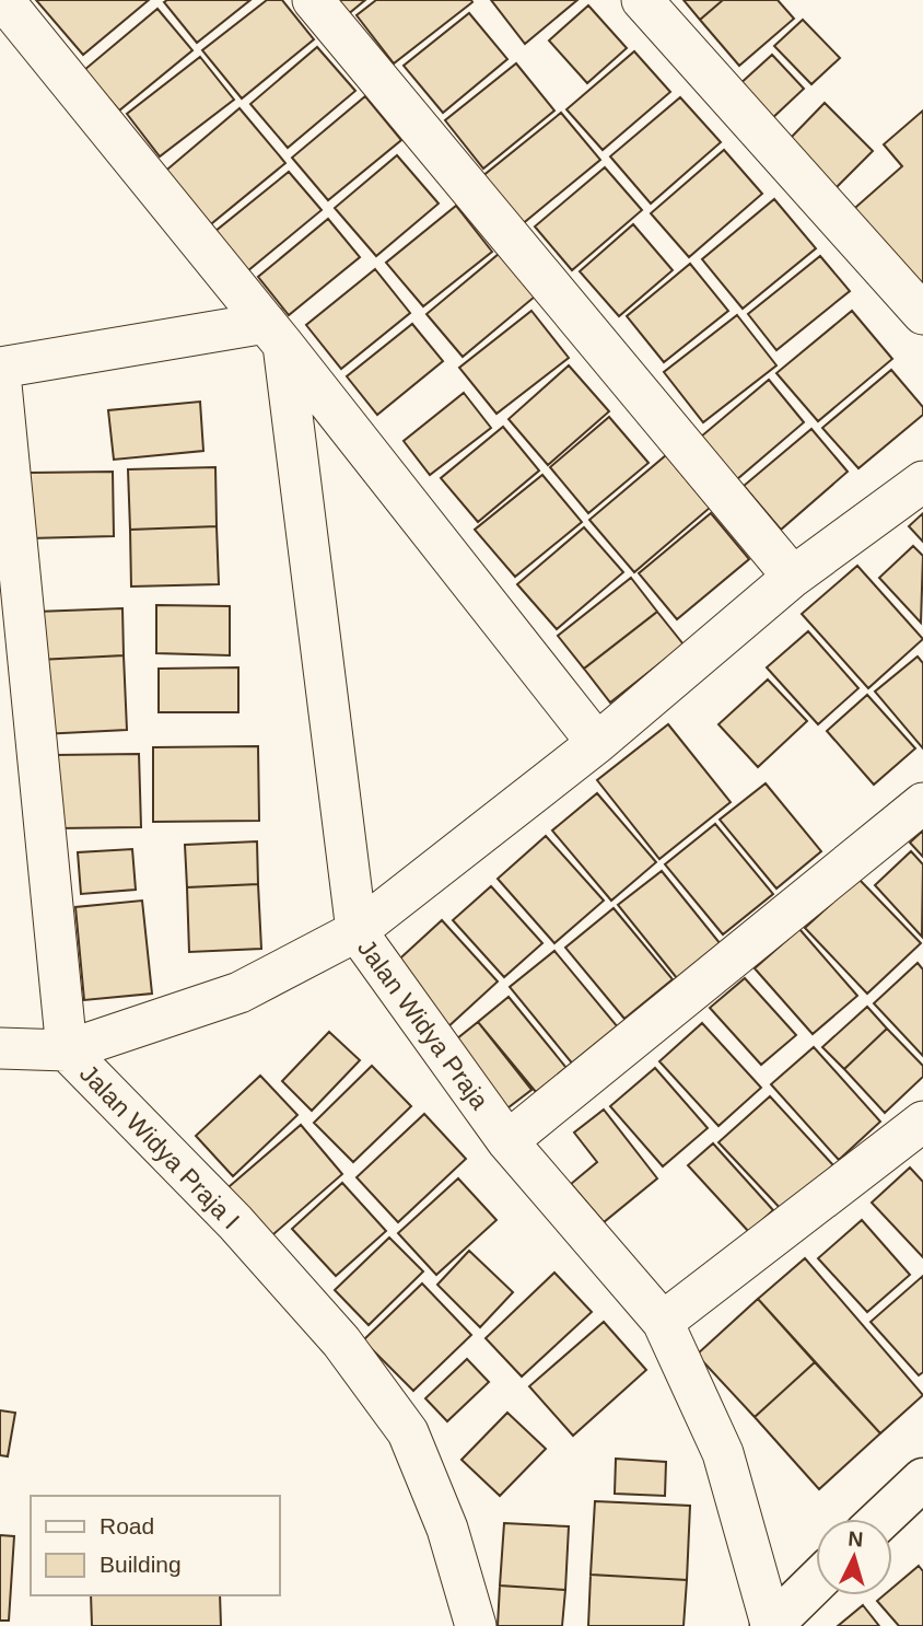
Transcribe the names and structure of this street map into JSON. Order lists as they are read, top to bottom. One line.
{"streets":{"street":["Jalan Widya Praja","Jalan Widya Praja I"]},"legend":["Road","Building"],"north":"top"}
